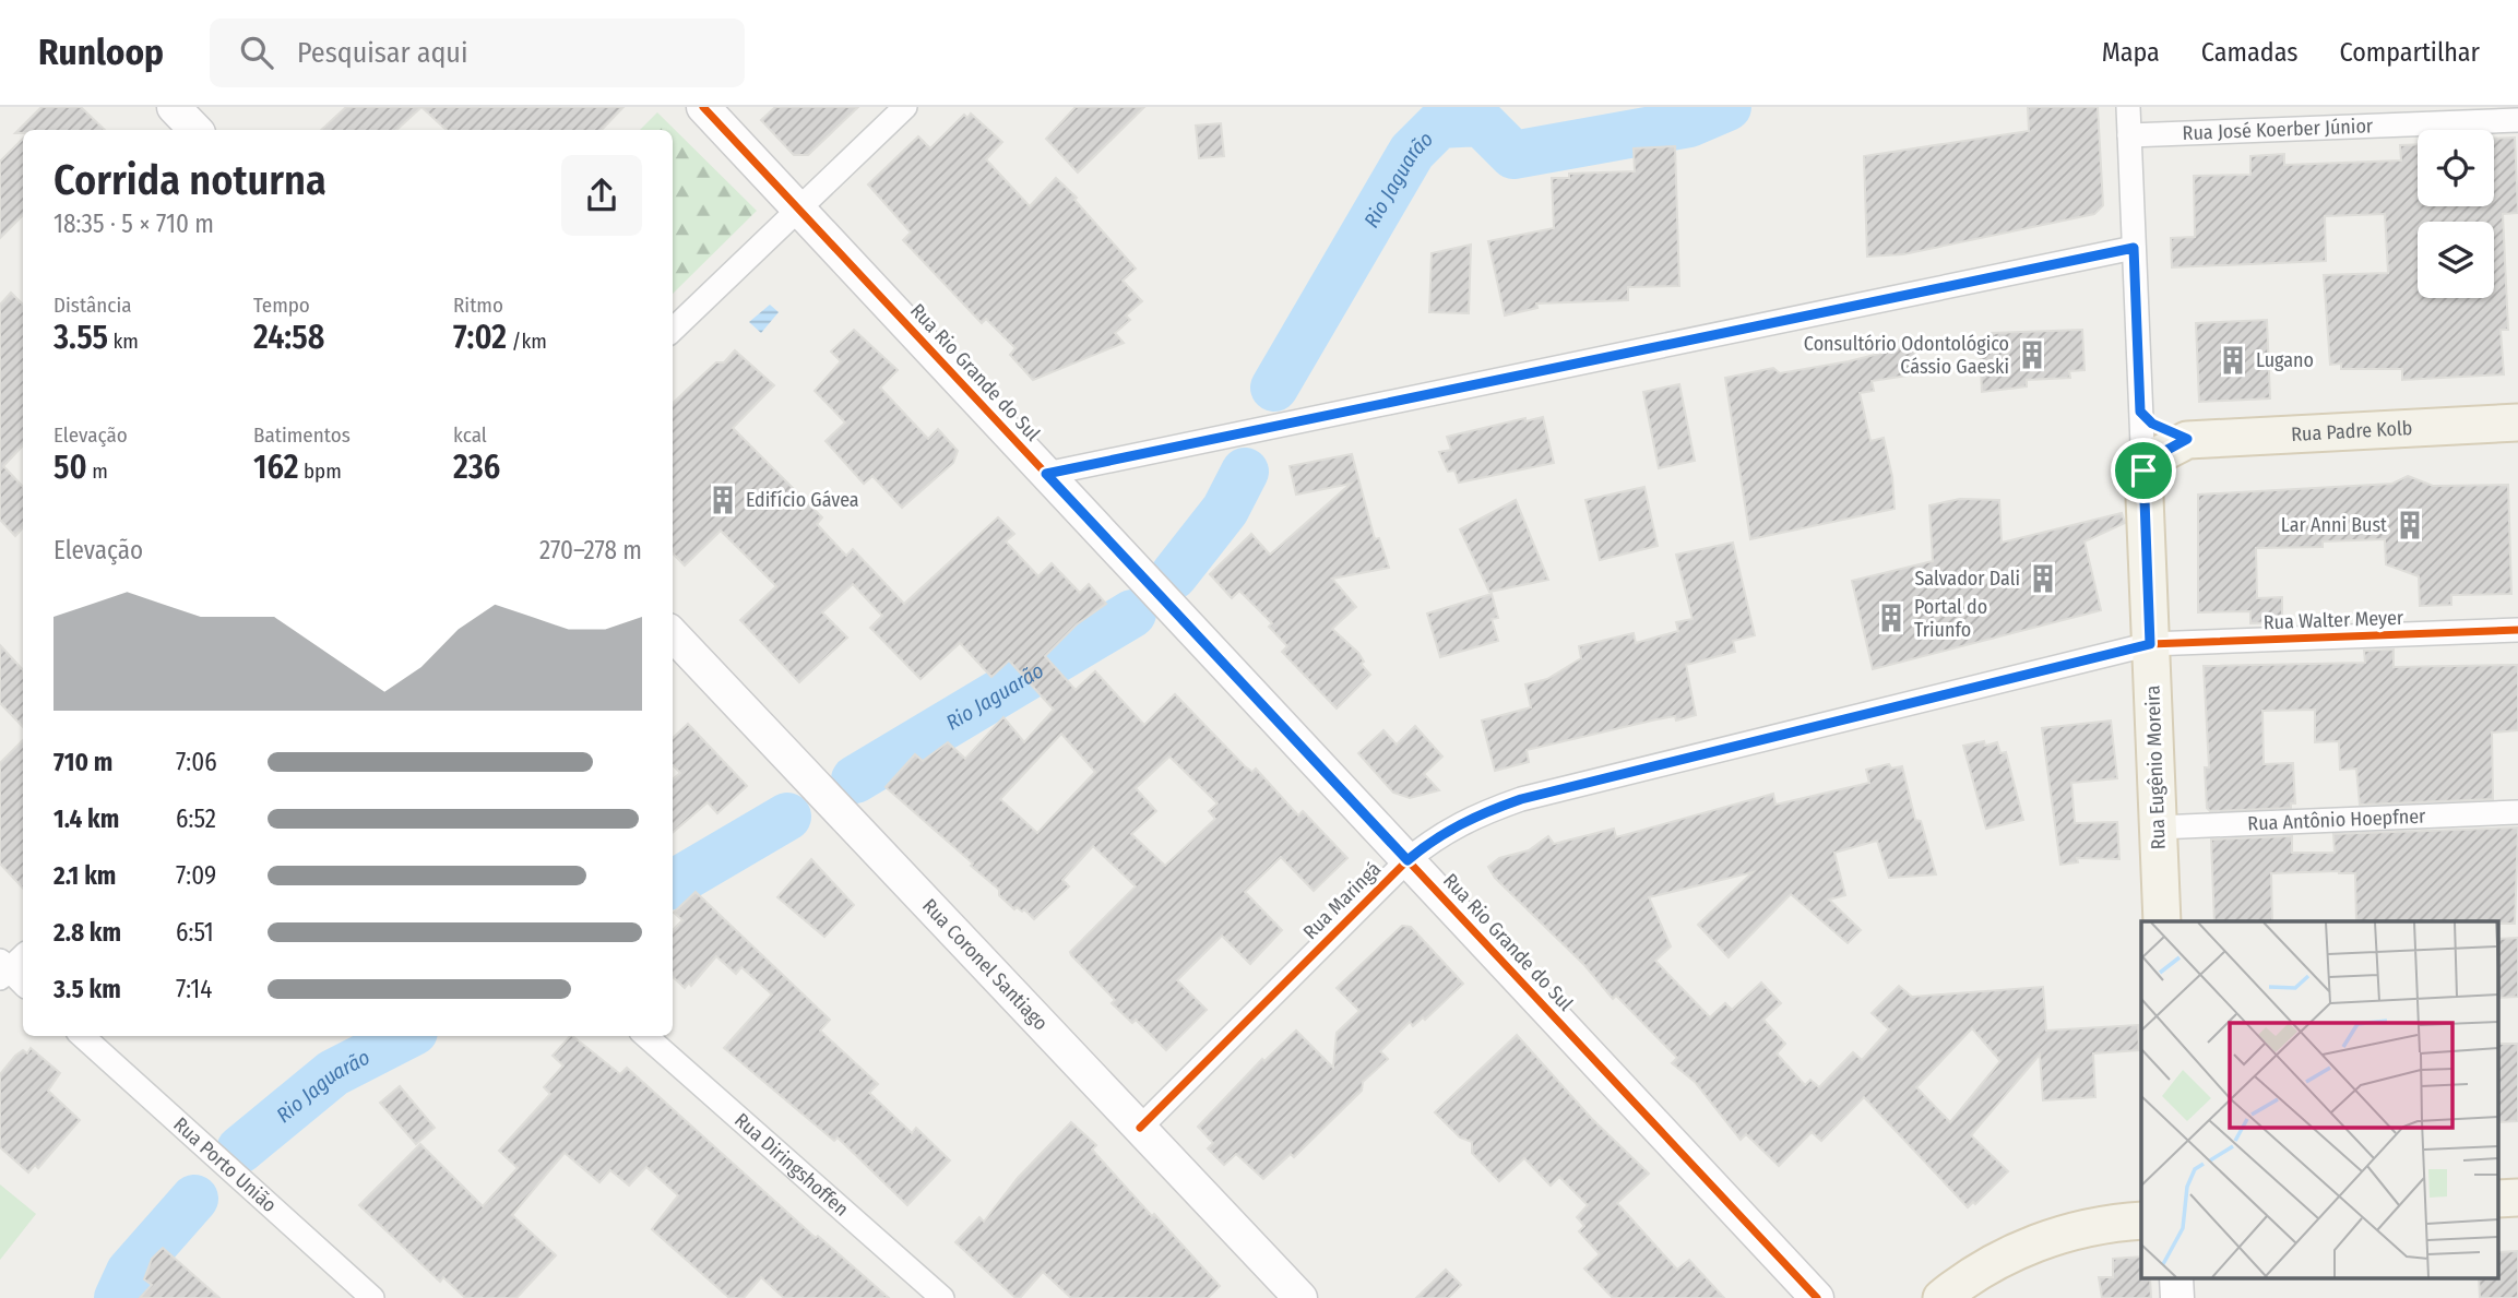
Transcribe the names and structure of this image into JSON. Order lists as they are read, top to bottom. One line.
{"streets":{"main road":["Rua Rio Grande do Sul","Rua Padre Kolb","Rua Eugênio Moreira","Rua Coronel Santiago"],"street":["Rua José Koerber Júnior","Rua Walter Meyer","Rua Antônio Hoepfner","Rua Maringá","Rua Porto União","Rua Diringshoffen"]},"crossings":[["Rua José Koerber Júnior","Rua Eugênio Moreira"],["Rua Rio Grande do Sul","Rua Maringá"],["Rua Padre Kolb","Rua Eugênio Moreira"],["Rua Walter Meyer","Rua Eugênio Moreira"],["Rua Walter Meyer","Rua Maringá"],["Rua Eugênio Moreira","Rua Antônio Hoepfner"],["Rua Eugênio Moreira","Rua Maringá"],["Rua Maringá","Rua Coronel Santiago"]],"water":["Rio Jaguarão"],"places":{"building":["Consultório Odontológico Cássio Gaeski","Lugano","Edifício Gávea","Lar Anni Bust","Salvador Dali","Portal do Triunfo"]},"page":{"header":"Runloop","search":"Pesquisar aqui","nav":["Mapa","Camadas","Compartilhar"],"heading":["Corrida noturna","18:35 · 5 × 710 m"],"stats":[["Distância","3.55 km"],["Tempo","24:58"],["Ritmo","7:02 /km"],["Elevação","50 m"],["Batimentos","162 bpm"],["kcal","236"]],"chart":["Elevação","270–278 m"],"list":[{"name":"710 m","note":"7:06"},{"name":"1.4 km","note":"6:52"},{"name":"2.1 km","note":"7:09"},{"name":"2.8 km","note":"6:51"},{"name":"3.5 km","note":"7:14"}]}}
